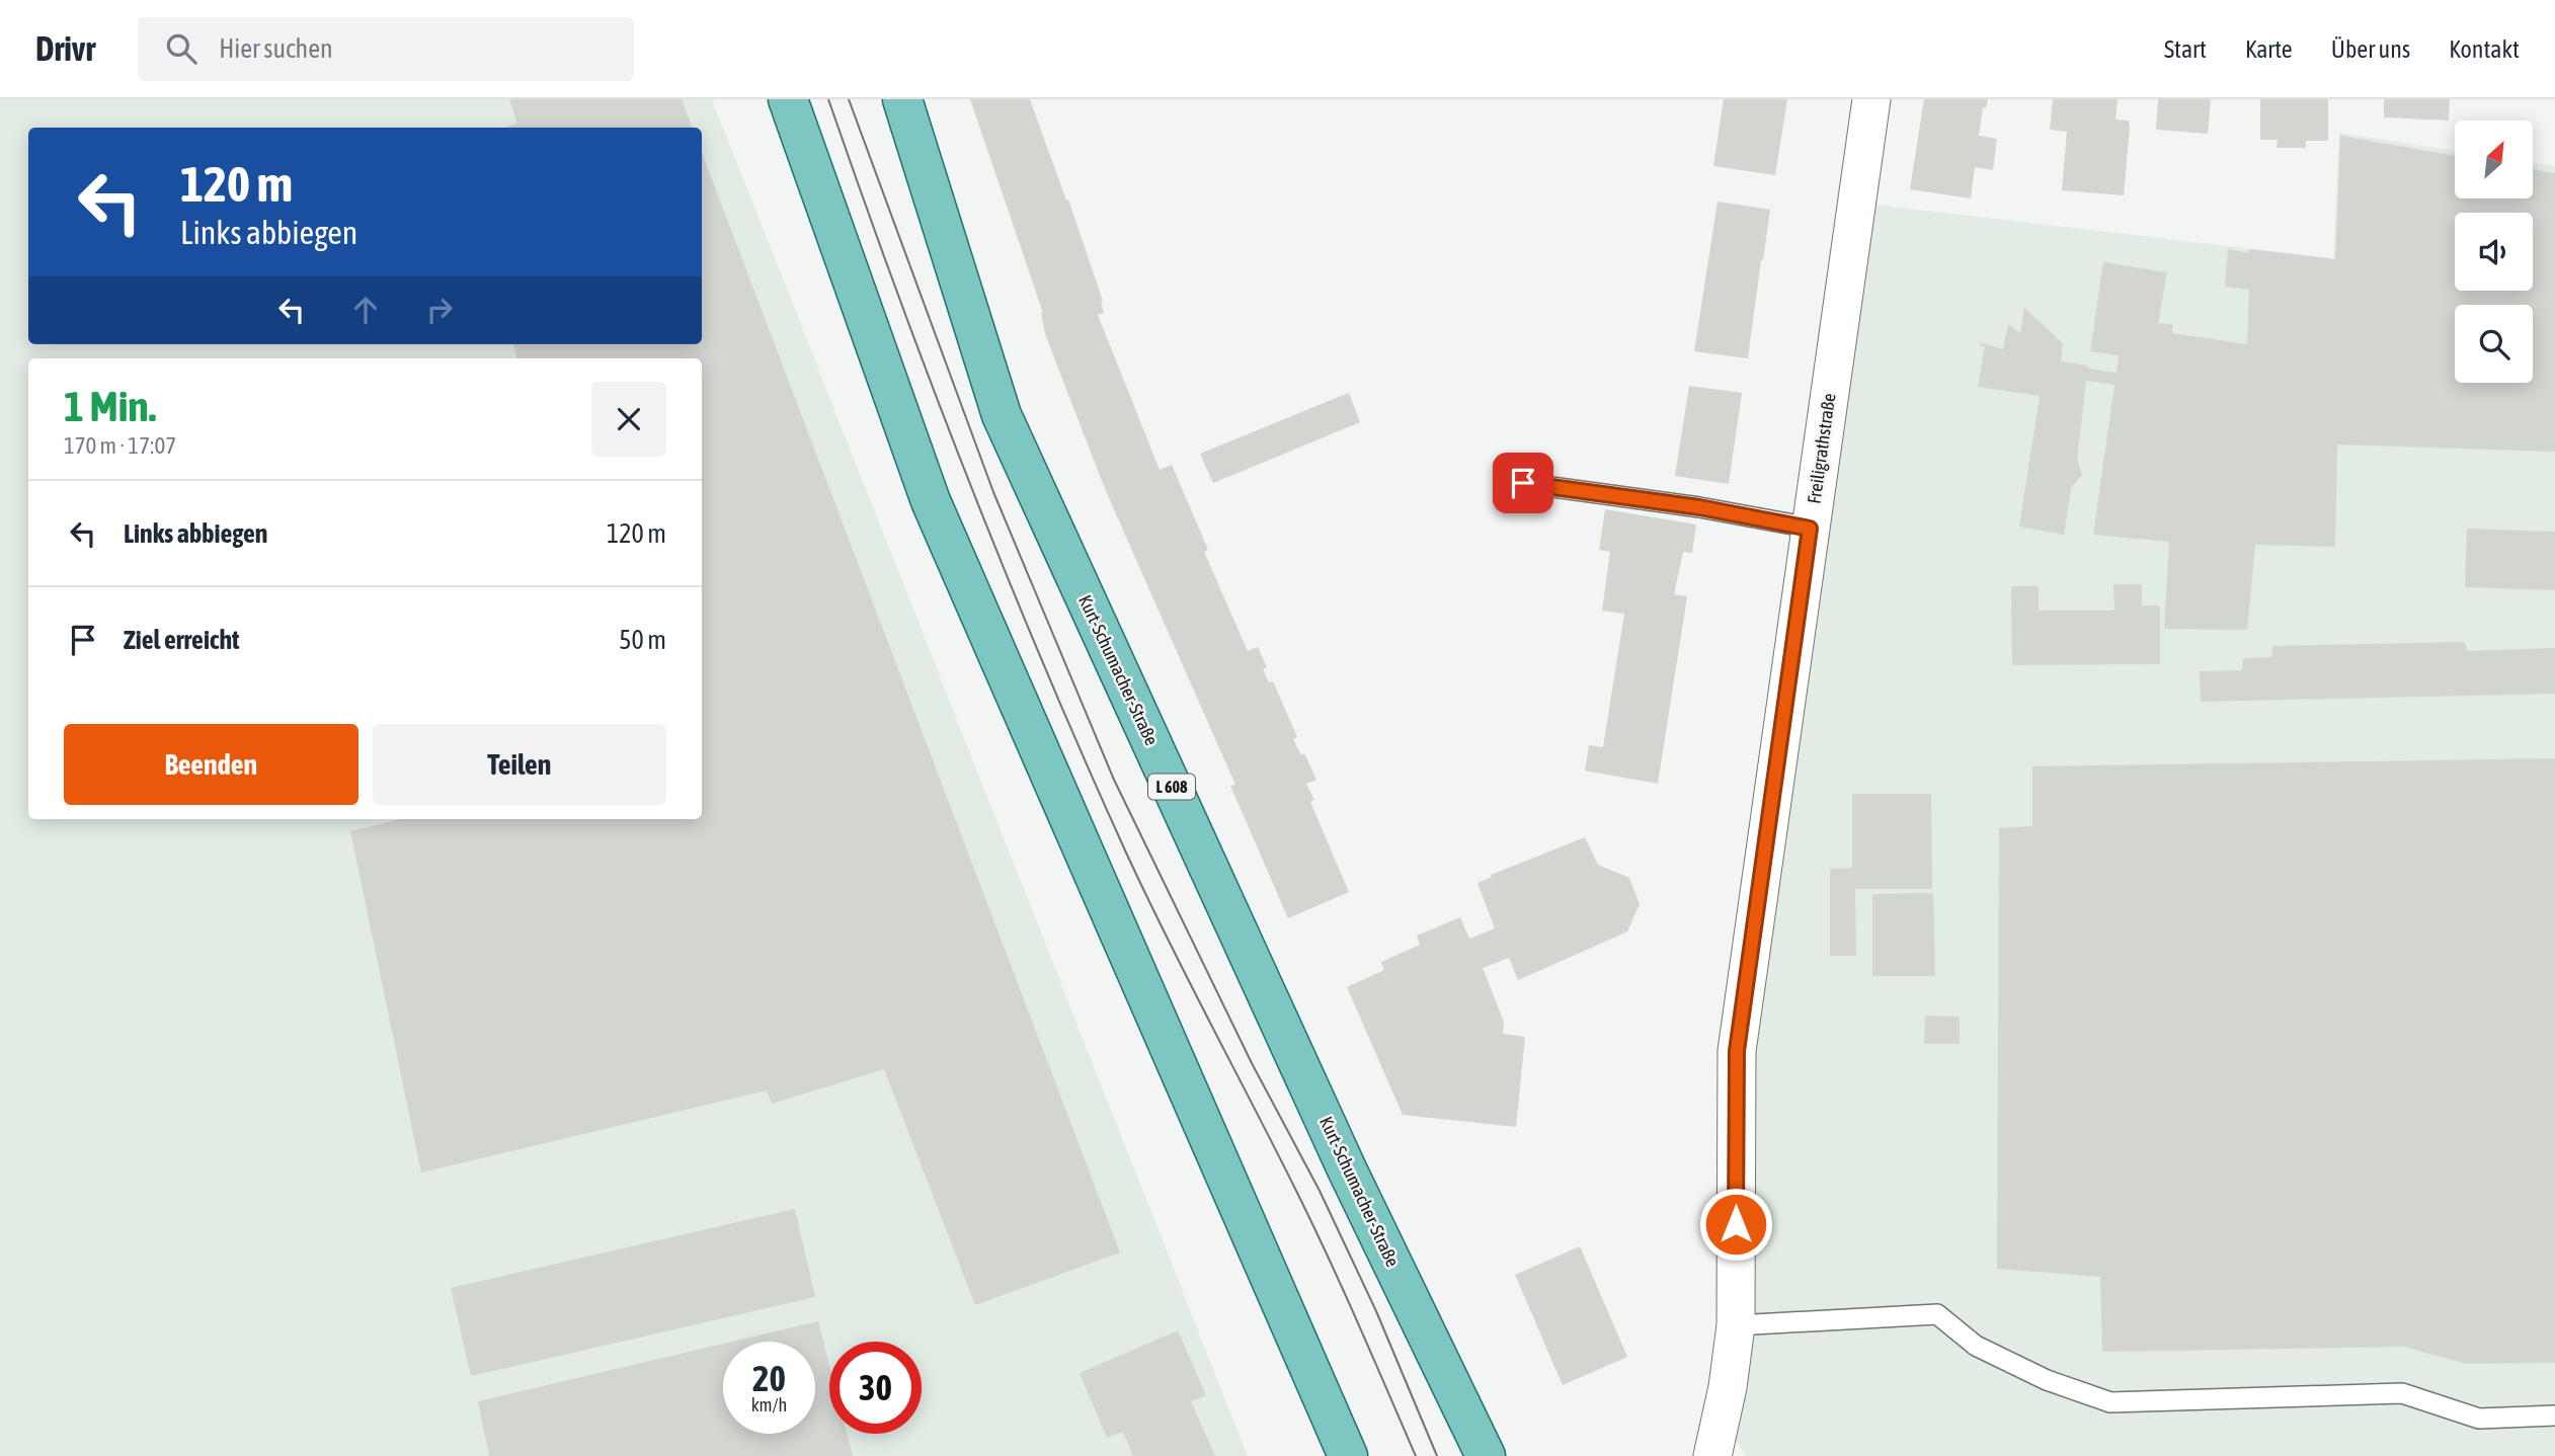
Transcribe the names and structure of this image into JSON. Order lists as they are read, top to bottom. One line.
{"streets":{"main road":["Kurt-Schumacher-Straße","L 608"],"street":["Freiligrathstraße"]},"north":"top right","page":{"header":"Drivr","search":"Hier suchen","nav":["Start","Karte","Über uns","Kontakt"],"turn":["120 m","Links abbiegen"],"heading":["1 Min.","170 m · 17:07"],"list":[{"name":"Links abbiegen","value":"120 m"},{"name":"Ziel erreicht","value":"50 m"}],"buttons":["Beenden","Teilen"],"speed":"20 km/h","limit":"30"}}
